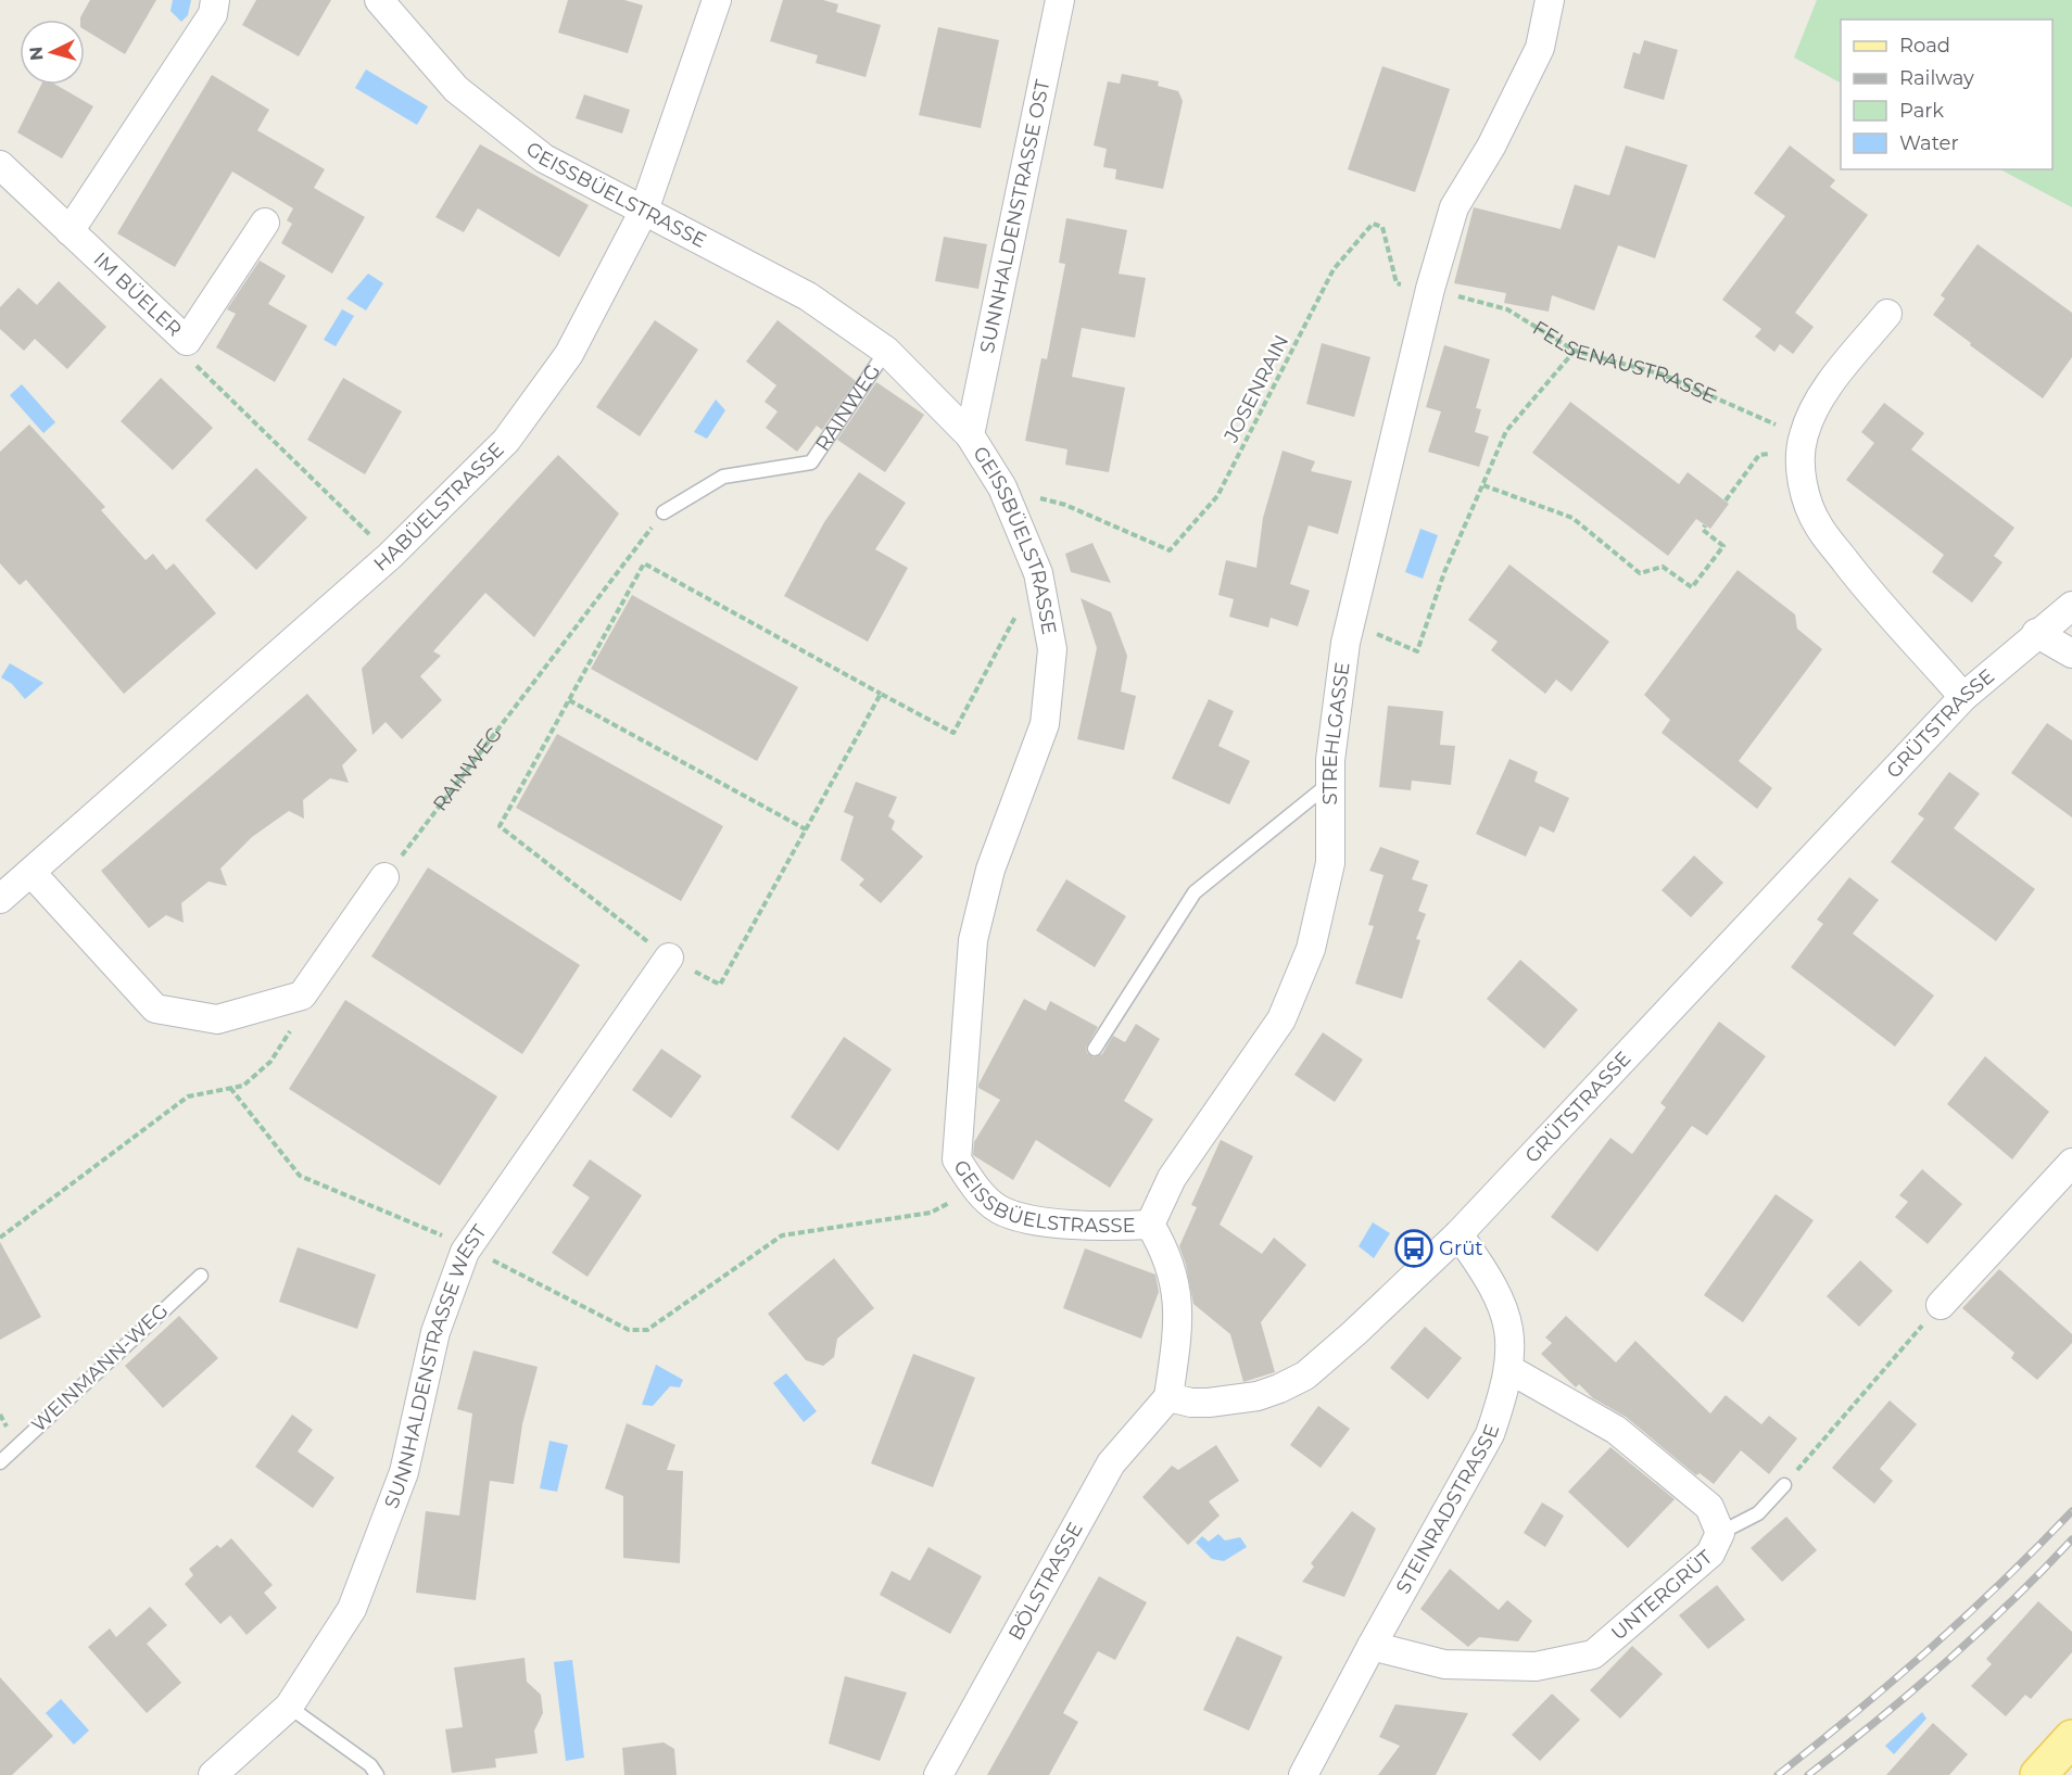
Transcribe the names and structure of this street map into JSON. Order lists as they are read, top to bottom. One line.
{"streets":{"street":["GEISSBÜELSTRASSE","SUNNHALDENSTRASSE OST","IM BÜELER","HABÜELSTRASSE","GRÜTSTRASSE","STREHLGASSE","SUNNHALDENSTRASSE WEST","STEINRADSTRASSE","BÖLSTRASSE","UNTERGRÜT"],"lane":["RAINWEG","WEINMANN-WEG"],"path":["FELSENAUSTRASSE","JOSENRAIN"]},"crossings":[["GEISSBÜELSTRASSE","SUNNHALDENSTRASSE OST"],["GEISSBÜELSTRASSE","JOSENRAIN"],["GEISSBÜELSTRASSE","RAINWEG"],["GEISSBÜELSTRASSE","HABÜELSTRASSE"],["GEISSBÜELSTRASSE","STREHLGASSE"],["GRÜTSTRASSE","STEINRADSTRASSE"],["GRÜTSTRASSE","BÖLSTRASSE"],["STEINRADSTRASSE","UNTERGRÜT"]],"places":{"bus stop":["Grüt"]},"legend":["Road","Railway","Park","Water"],"north":"left"}
